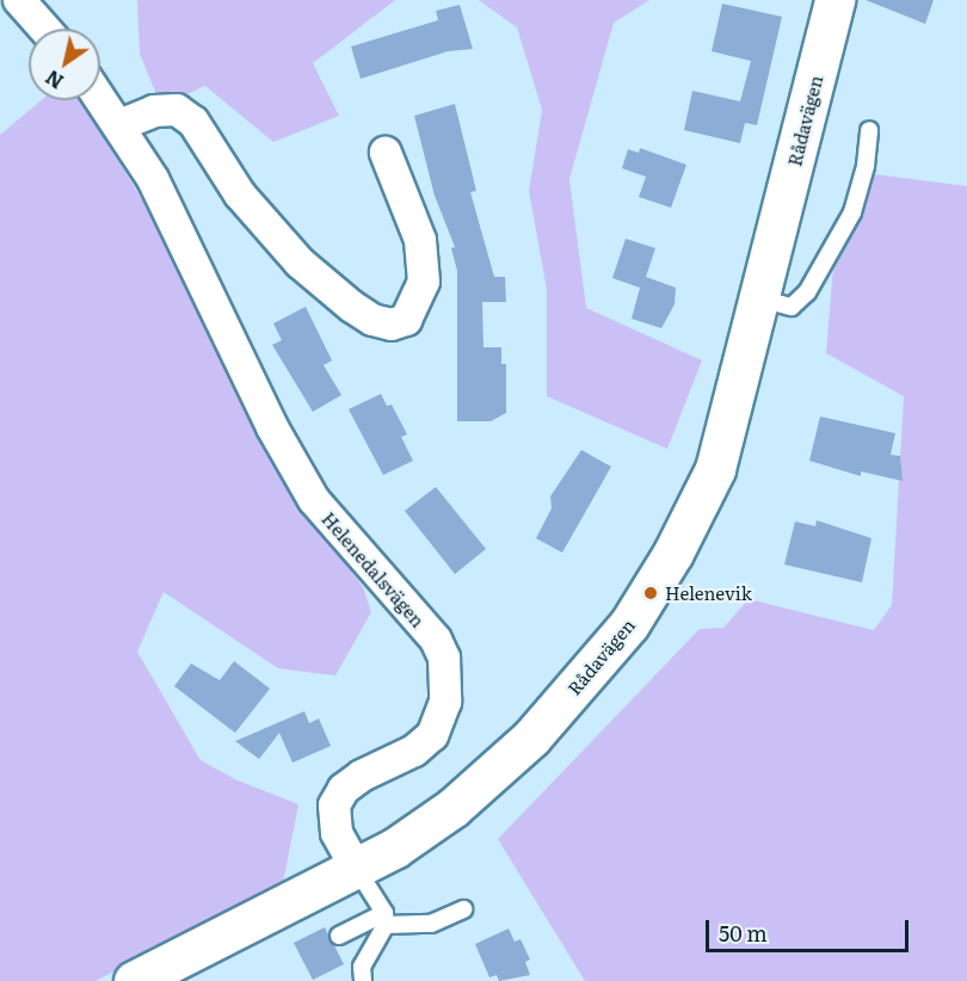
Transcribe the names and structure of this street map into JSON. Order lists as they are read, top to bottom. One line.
{"streets":{"street":["Rådavägen","Helenedalsvägen"]},"crossings":[["Rådavägen","Helenedalsvägen"]],"places":["Helenevik"],"scale_bar":"50 m","north":"bottom left"}
